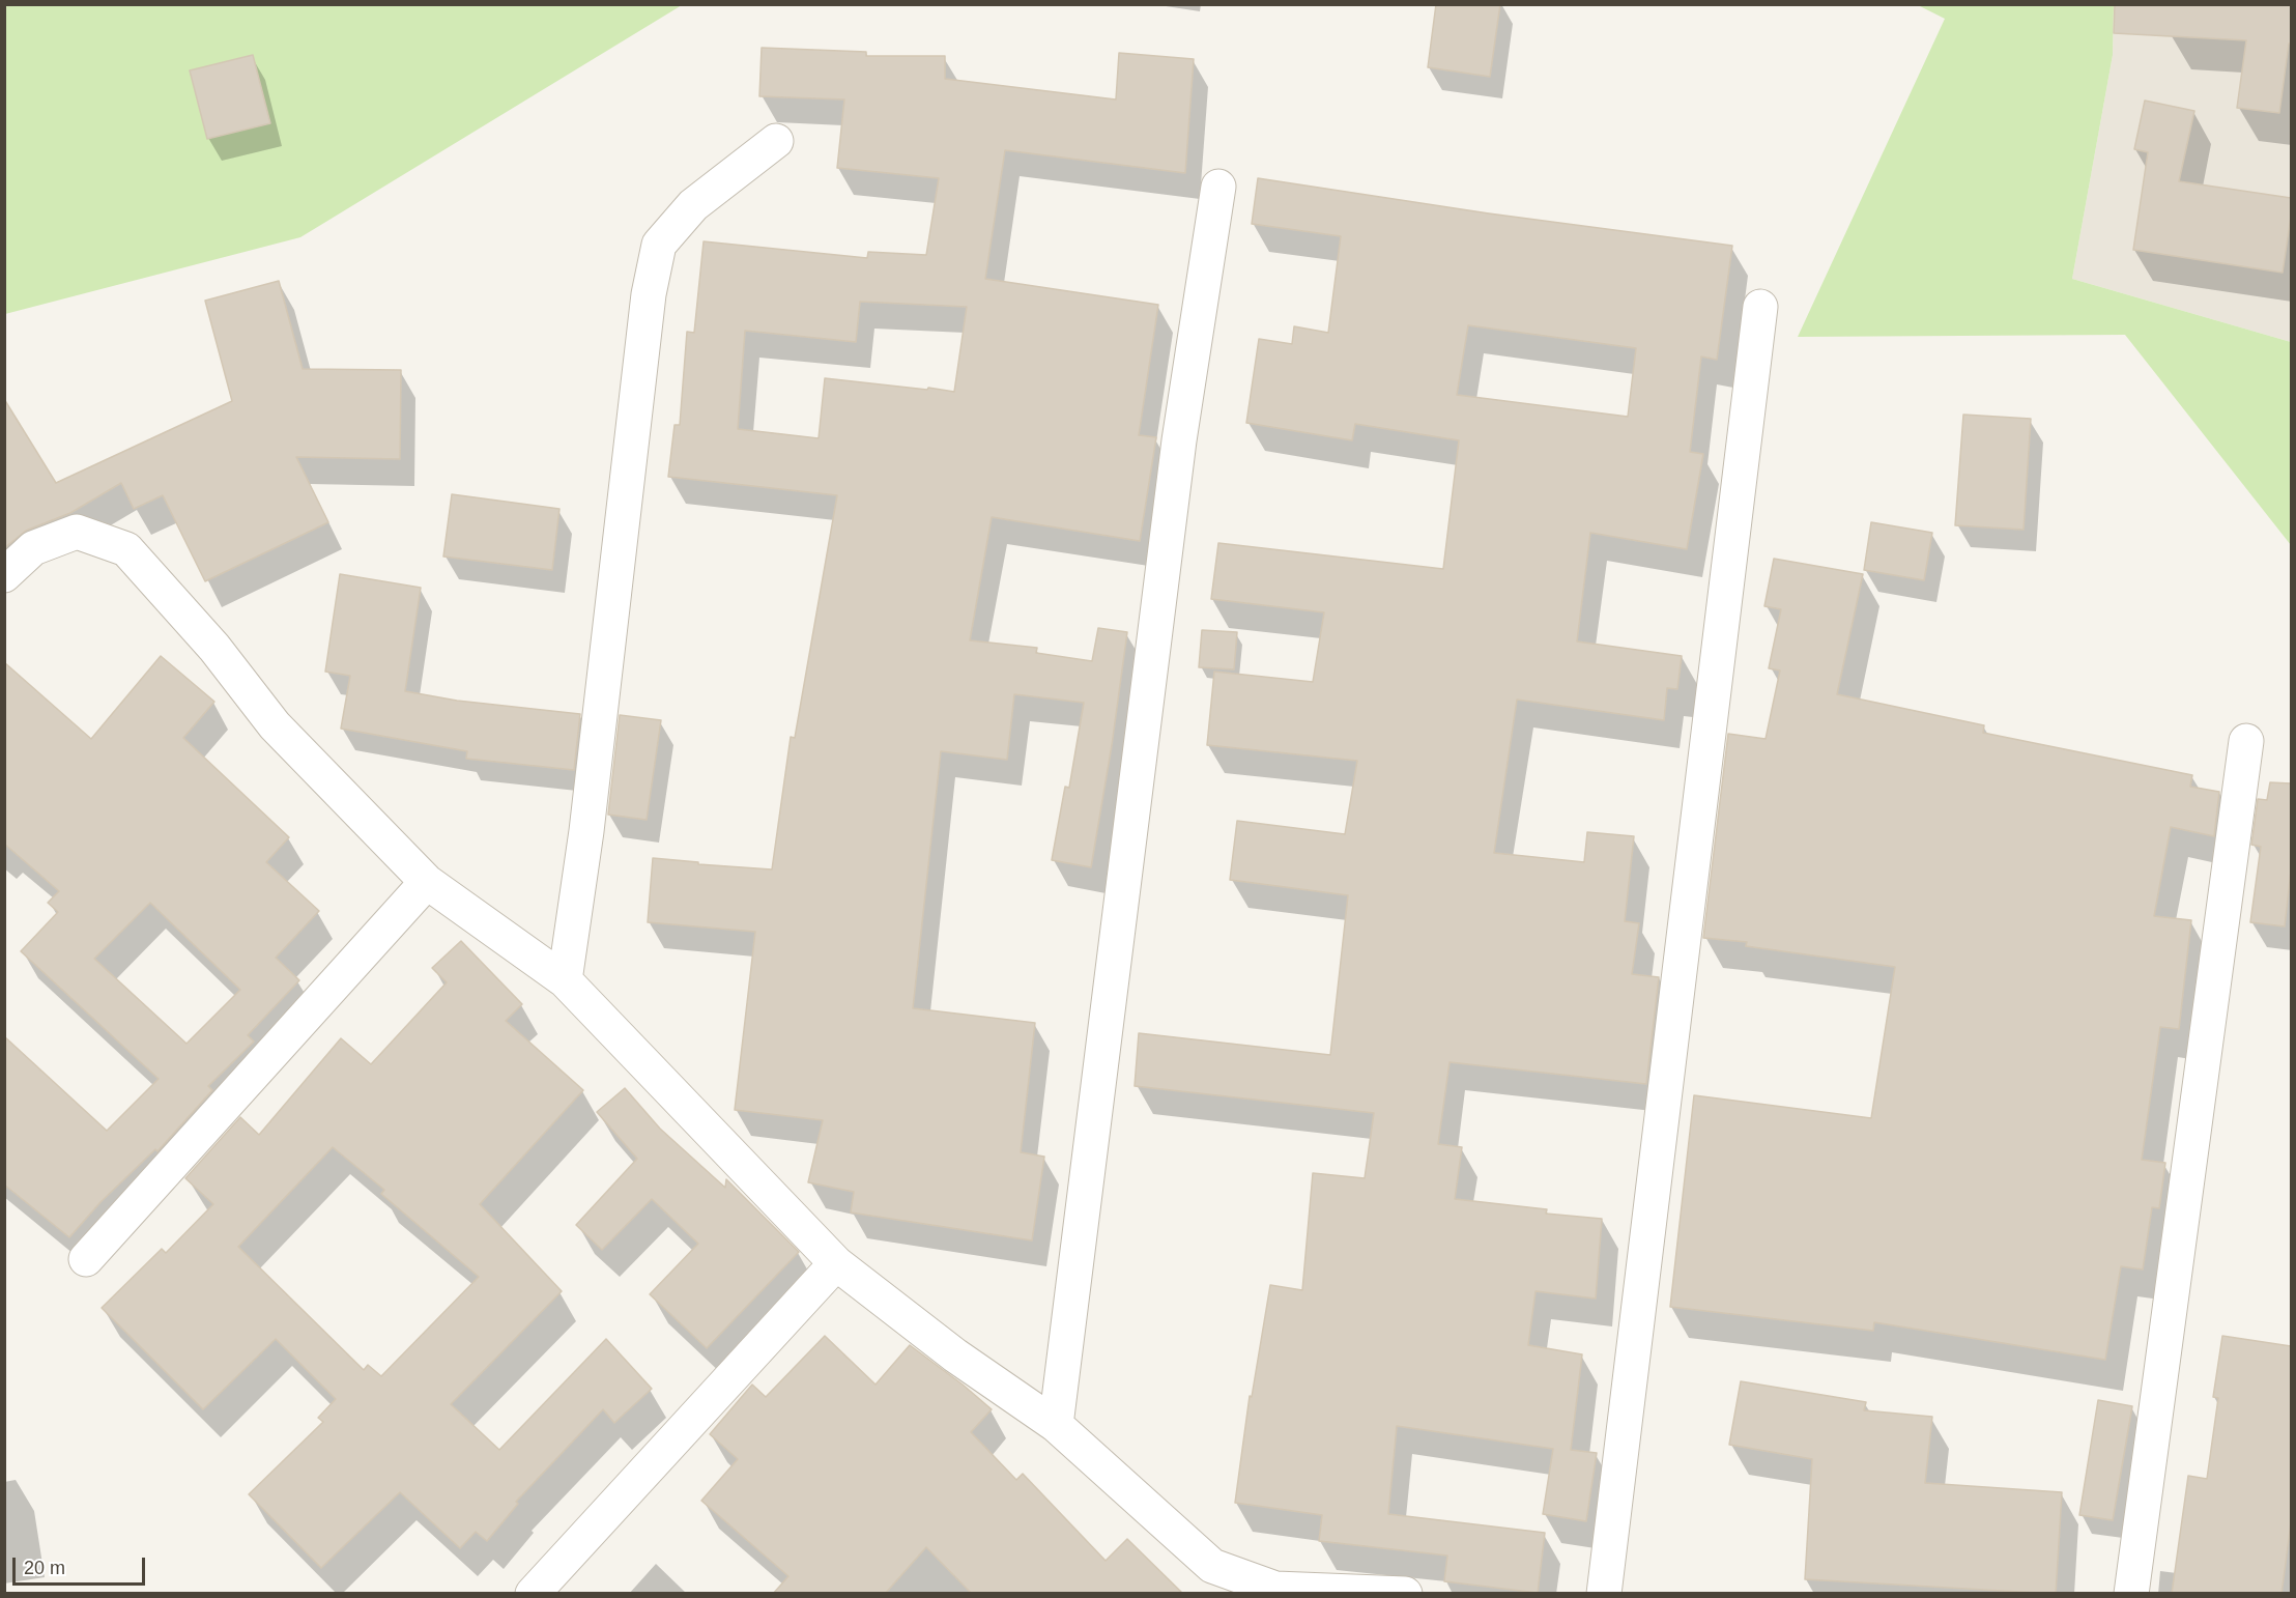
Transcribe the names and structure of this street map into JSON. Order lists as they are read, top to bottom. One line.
{"scale_bar":"20 m"}
